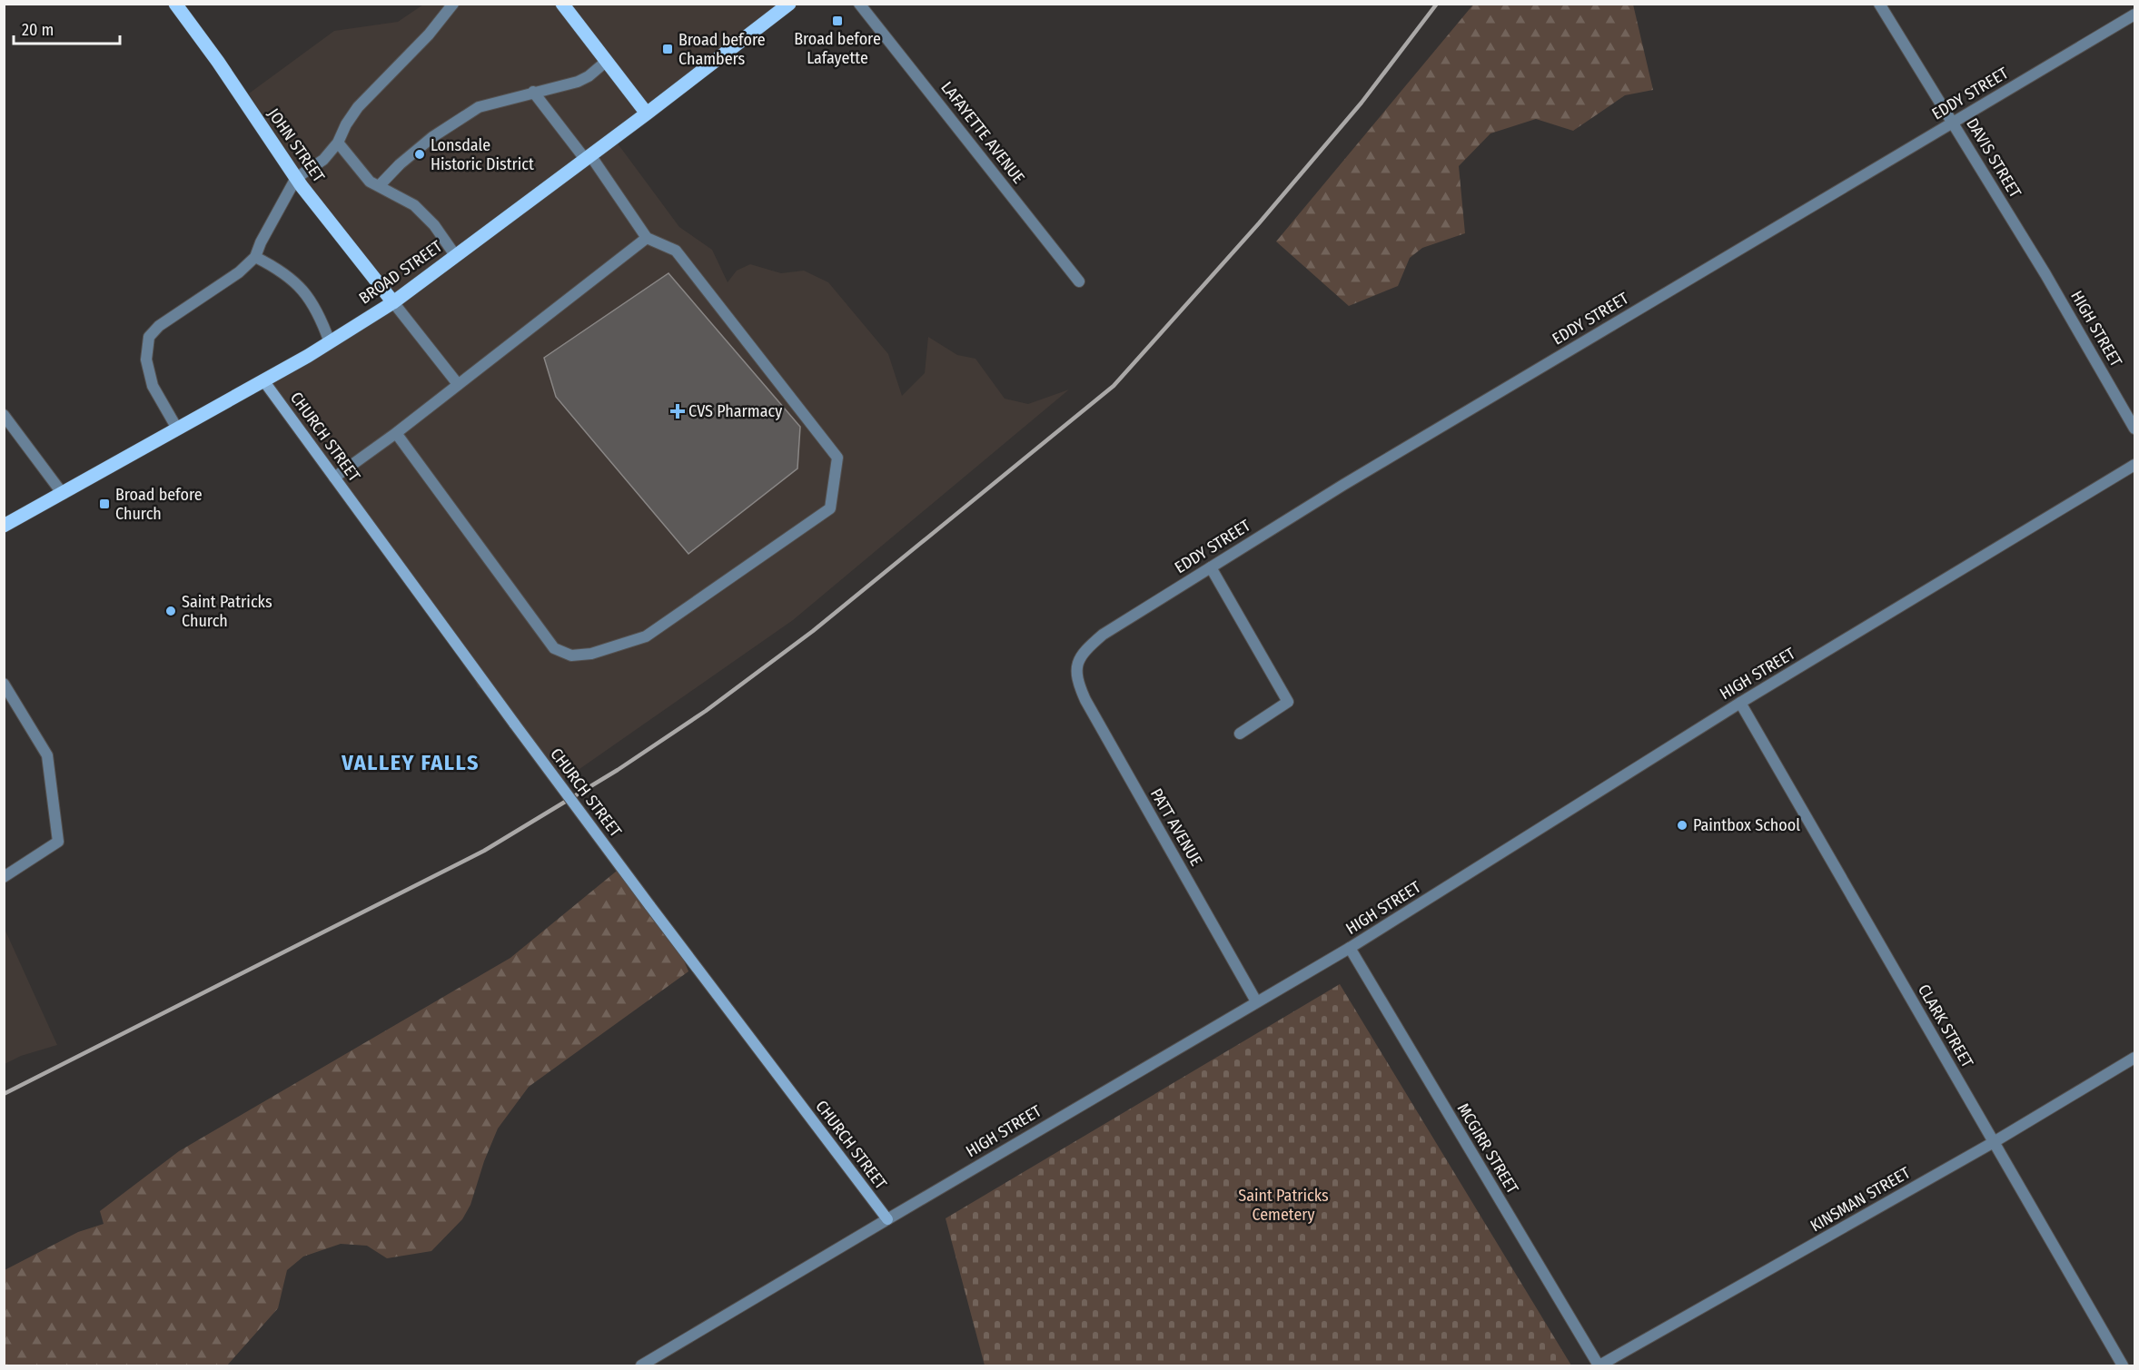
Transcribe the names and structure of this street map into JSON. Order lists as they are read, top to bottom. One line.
{"streets":{"main road":["JOHN STREET","BROAD STREET","CHURCH STREET"],"street":["EDDY STREET","LAFAYETTE AVENUE","DAVIS STREET","HIGH STREET","PATT AVENUE","CLARK STREET","MCGIRR STREET","KINSMAN STREET"]},"crossings":[["EDDY STREET","DAVIS STREET"],["EDDY STREET","PATT AVENUE"],["JOHN STREET","BROAD STREET"],["DAVIS STREET","HIGH STREET"],["BROAD STREET","CHURCH STREET"],["HIGH STREET","CHURCH STREET"],["HIGH STREET","PATT AVENUE"],["HIGH STREET","CLARK STREET"],["HIGH STREET","MCGIRR STREET"],["CLARK STREET","KINSMAN STREET"],["MCGIRR STREET","KINSMAN STREET"]],"districts":["VALLEY FALLS"],"parks":["Saint Patricks Cemetery"],"places":{"transit":["Broad before Lafayette","Broad before Chambers","Broad before Church"],"other":["Lonsdale Historic District","Saint Patricks Church","Paintbox School"],"health":["CVS Pharmacy"]},"scale_bar":"20 m"}
